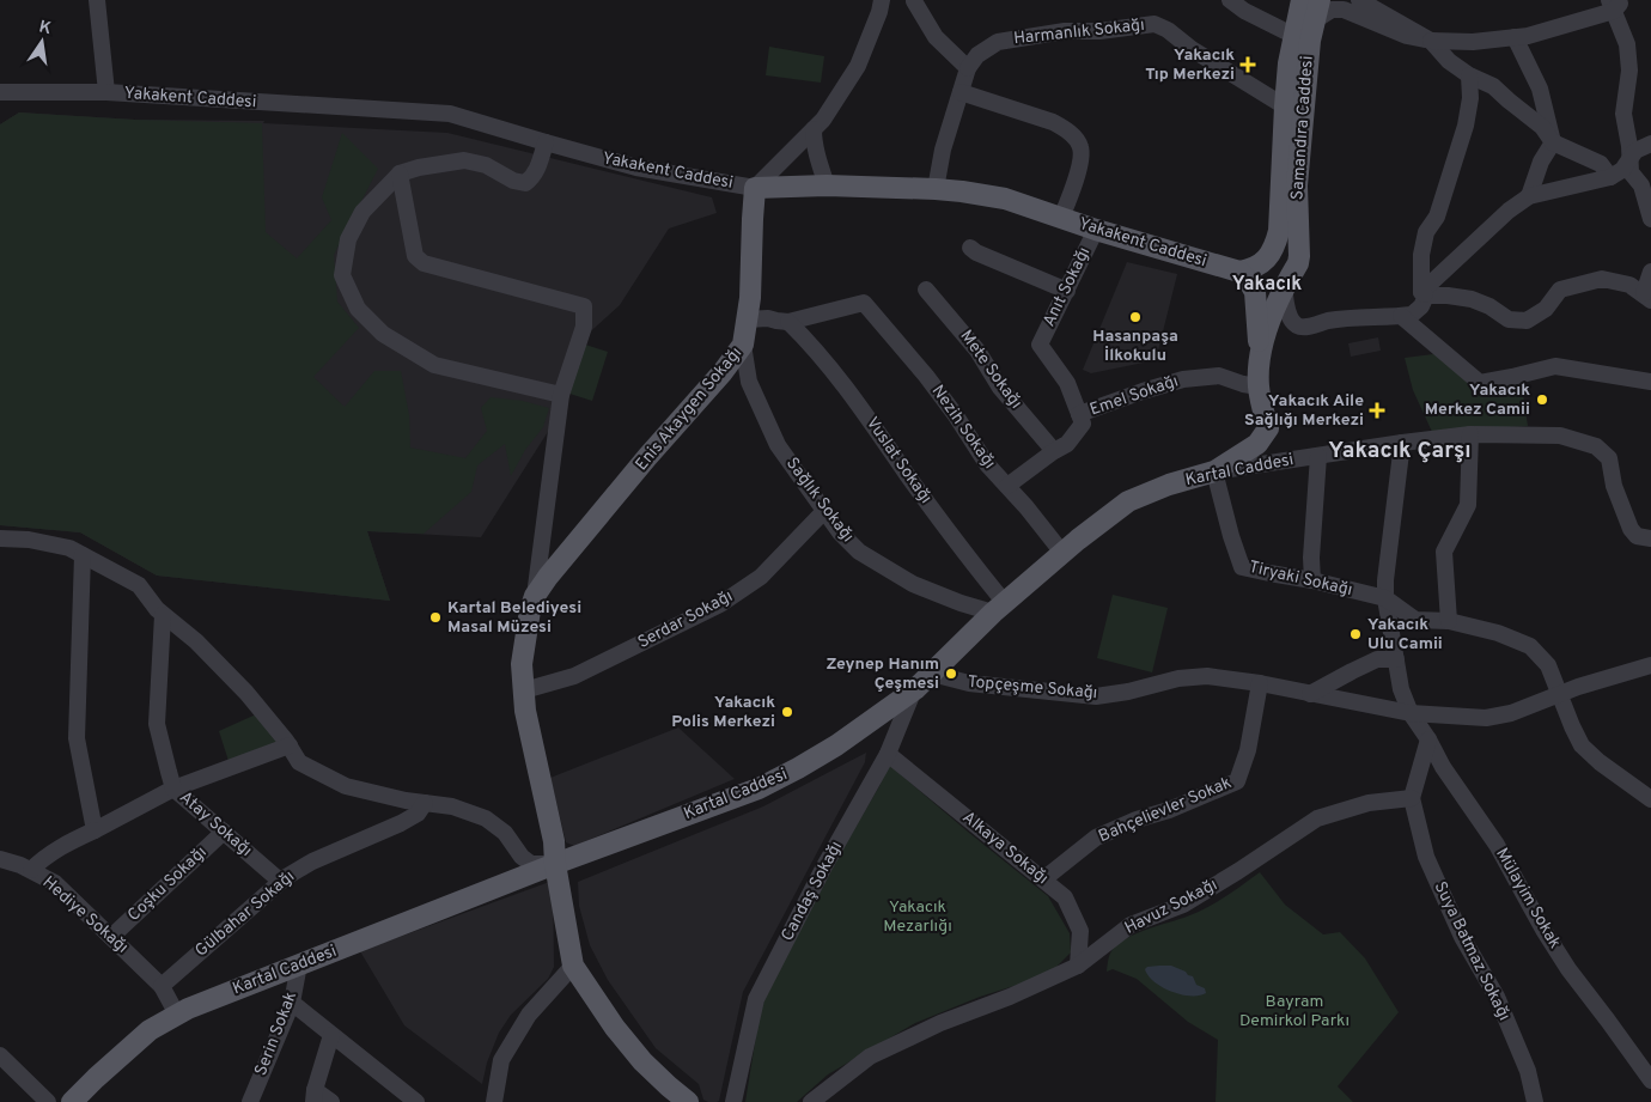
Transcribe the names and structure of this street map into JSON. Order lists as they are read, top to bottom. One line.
{"streets":{"main road":["Yakakent Caddesi","Samandıra Caddesi","Enis Akaygen Sokağı","Kartal Caddesi"],"street":["Harmanlık Sokağı","Anıt Sokağı","Mete Sokağı","Emel Sokağı","Nezih Sokağı","Vuslat Sokağı","Sağlık Sokağı","Tiryaki Sokağı","Serdar Sokağı","Topçeşme Sokağı","Bahçelievler Sokak","Atay Sokağı","Alkaya Sokağı","Coşku Sokağı","Candaş Sokağı","Mülayim Sokak","Havuz Sokağı","Gülbahar Sokağı","Hediye Sokağı","Suya Batmaz Sokağı","Serin Sokak"]},"crossings":[["Harmanlık Sokağı","Yakakent Caddesi"],["Harmanlık Sokağı","Samandıra Caddesi"],["Yakakent Caddesi","Anıt Sokağı"],["Yakakent Caddesi","Enis Akaygen Sokağı"],["Samandıra Caddesi","Emel Sokağı"],["Samandıra Caddesi","Kartal Caddesi"],["Samandıra Caddesi","Tiryaki Sokağı"],["Anıt Sokağı","Emel Sokağı"],["Mete Sokağı","Emel Sokağı"],["Emel Sokağı","Nezih Sokağı"],["Enis Akaygen Sokağı","Kartal Caddesi"],["Enis Akaygen Sokağı","Sağlık Sokağı"],["Enis Akaygen Sokağı","Serdar Sokağı"],["Nezih Sokağı","Vuslat Sokağı"],["Nezih Sokağı","Kartal Caddesi"],["Vuslat Sokağı","Kartal Caddesi"],["Vuslat Sokağı","Sağlık Sokağı"],["Kartal Caddesi","Sağlık Sokağı"],["Kartal Caddesi","Tiryaki Sokağı"],["Kartal Caddesi","Topçeşme Sokağı"],["Kartal Caddesi","Candaş Sokağı"],["Kartal Caddesi","Mülayim Sokak"],["Kartal Caddesi","Serin Sokak"],["Sağlık Sokağı","Serdar Sokağı"],["Tiryaki Sokağı","Mülayim Sokak"],["Topçeşme Sokağı","Bahçelievler Sokak"],["Topçeşme Sokağı","Mülayim Sokak"],["Bahçelievler Sokak","Alkaya Sokağı"],["Atay Sokağı","Coşku Sokağı"],["Atay Sokağı","Gülbahar Sokağı"],["Alkaya Sokağı","Candaş Sokağı"],["Alkaya Sokağı","Havuz Sokağı"],["Coşku Sokağı","Hediye Sokağı"],["Havuz Sokağı","Suya Batmaz Sokağı"],["Gülbahar Sokağı","Hediye Sokağı"]],"districts":["Yakacık","Yakacık Çarşı"],"parks":["Yakacık Mezarlığı","Bayram Demirkol Parkı"],"places":{"health":["Yakacık Tıp Merkezi","Yakacık Aile Sağlığı Merkezi"],"other":["Hasanpaşa İlkokulu","Yakacık Merkez Camii","Kartal Belediyesi Masal Müzesi","Yakacık Ulu Camii","Zeynep Hanım Çeşmesi","Yakacık Polis Merkezi"]},"north":"top"}
